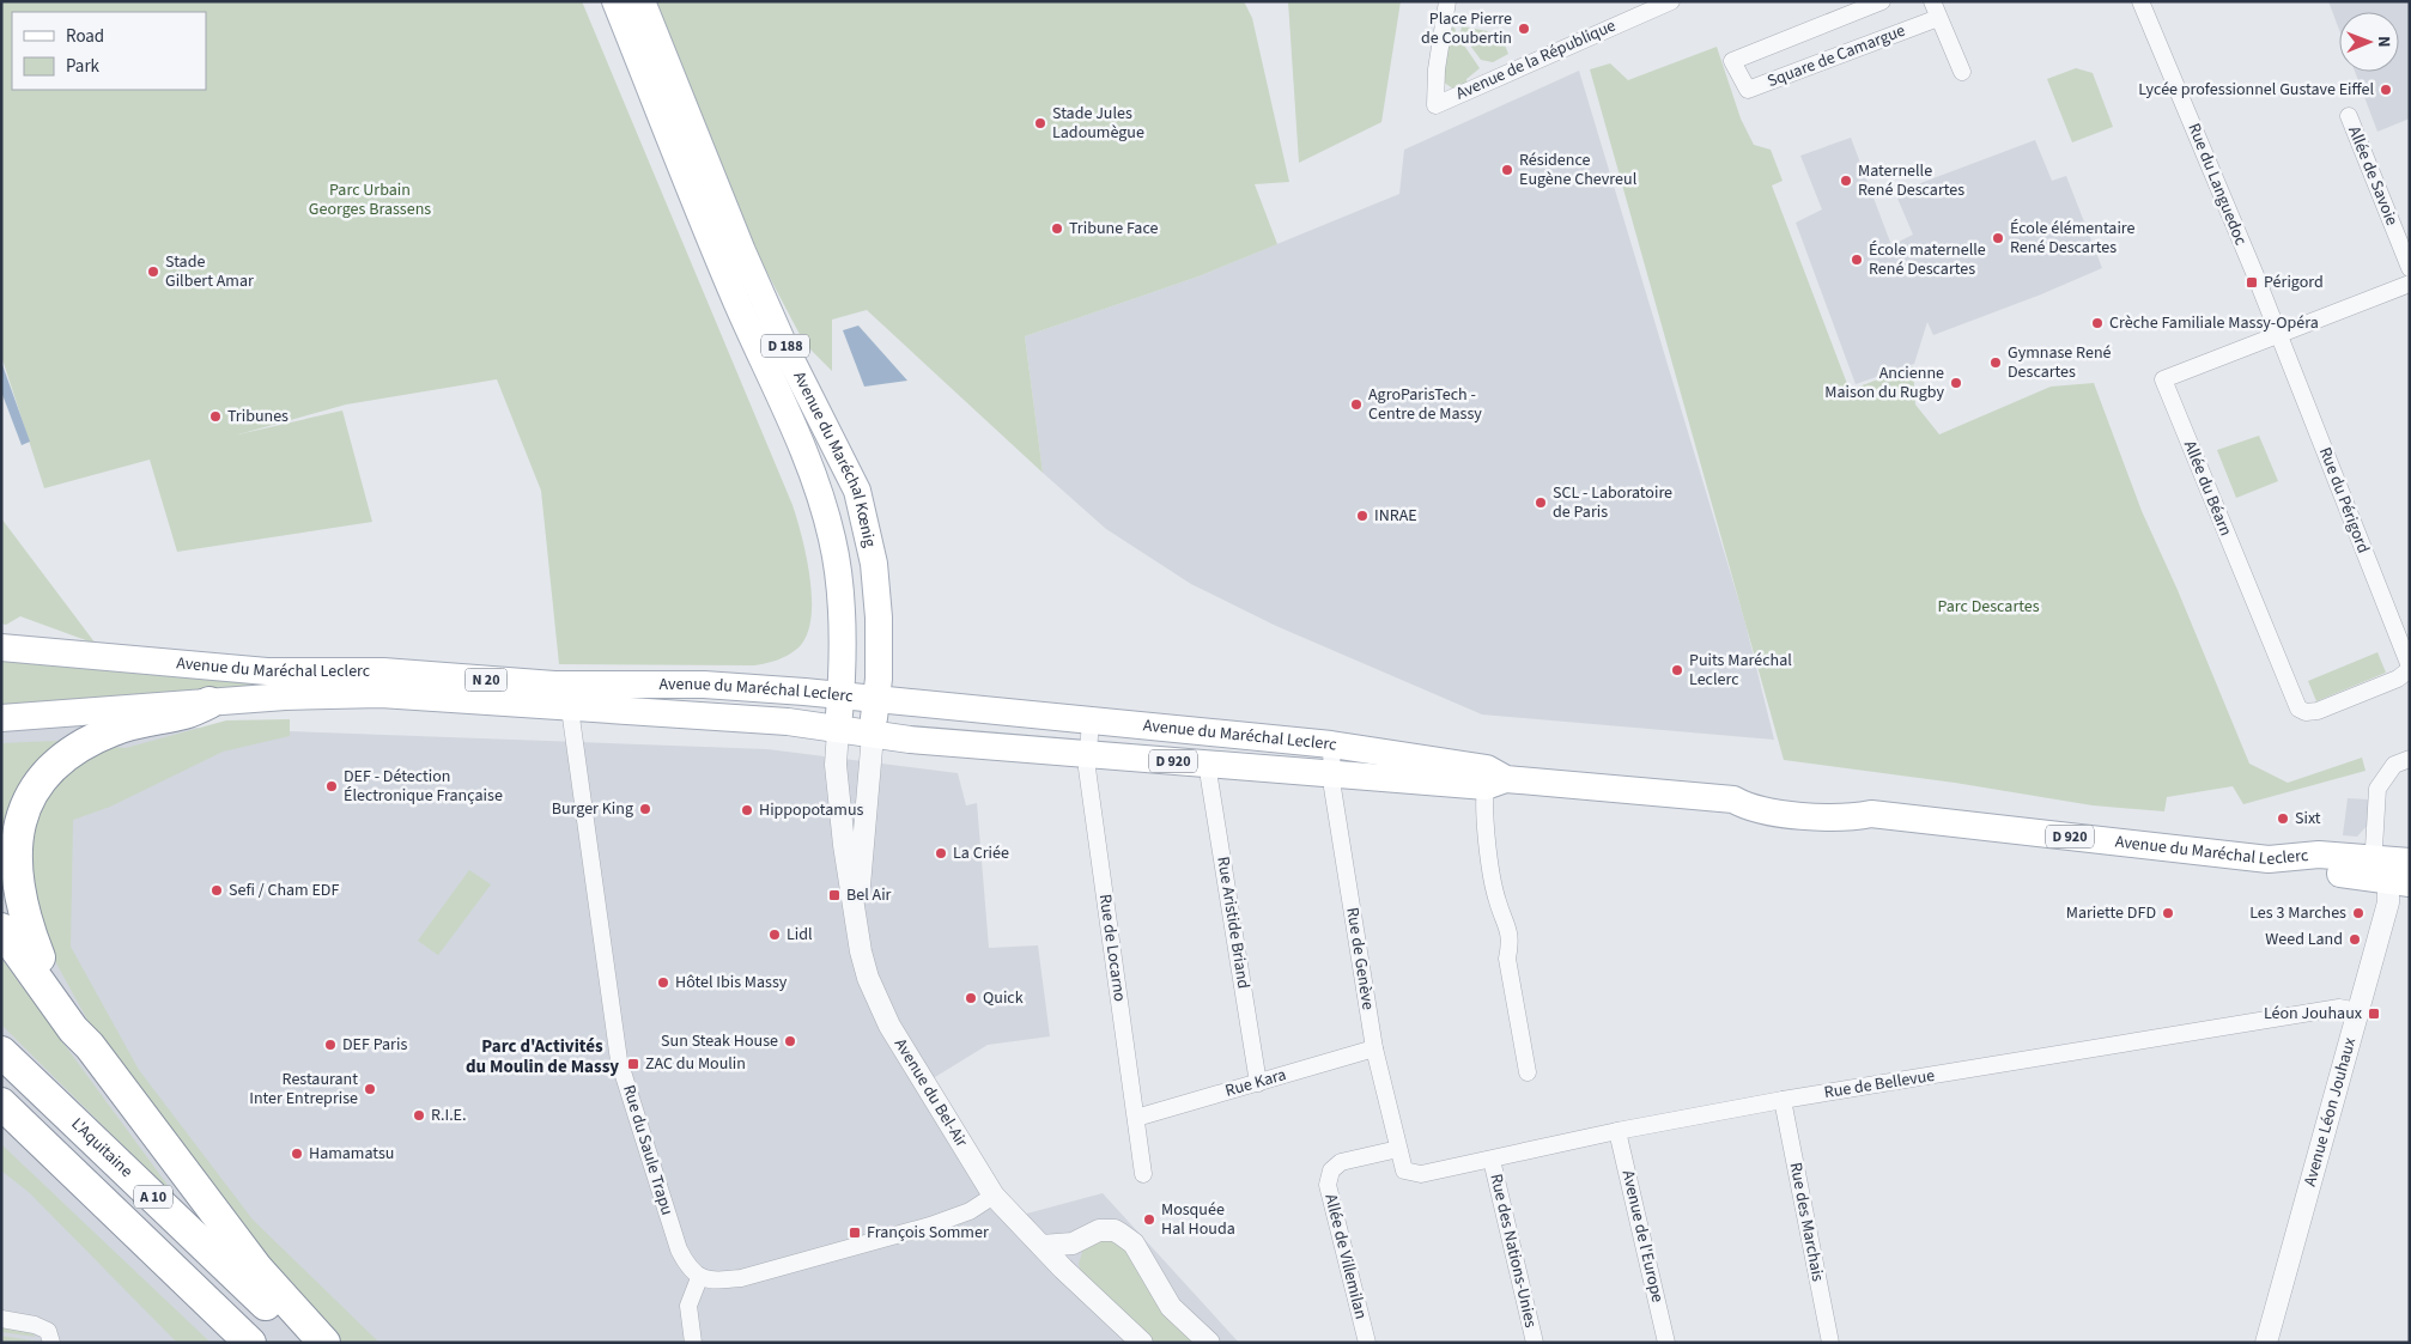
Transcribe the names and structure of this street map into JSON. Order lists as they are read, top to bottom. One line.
{"streets":{"highway":["L'Aquitaine","A 10"],"main road":["D 188","Avenue du Maréchal Kœnig","Avenue du Maréchal Leclerc","N 20","D 920"],"street":["Square de Camargue","Avenue de la République","Allée de Savoie","Rue du Languedoc","Allée du Béarn","Rue du Périgord","Rue Aristide Briand","Rue de Locarno","Rue de Genève","Rue Kara","Rue de Bellevue","Avenue du Bel-Air","Avenue Léon Jouhaux","Rue du Saule Trapu","Rue des Marchais","Avenue de l'Europe","Rue des Nations-Unies","Allée de Villemilan"]},"crossings":[["Rue du Languedoc","Allée du Béarn"],["Rue du Languedoc","Rue du Périgord"],["Avenue du Maréchal Kœnig","Avenue du Maréchal Leclerc"],["Avenue du Maréchal Kœnig","Avenue du Bel-Air"],["Allée du Béarn","Rue du Périgord"],["Avenue du Maréchal Leclerc","Rue Aristide Briand"],["Avenue du Maréchal Leclerc","Rue de Locarno"],["Avenue du Maréchal Leclerc","Rue de Genève"],["Avenue du Maréchal Leclerc","Avenue du Bel-Air"],["Avenue du Maréchal Leclerc","Avenue Léon Jouhaux"],["Avenue du Maréchal Leclerc","Rue du Saule Trapu"],["Rue Aristide Briand","Rue Kara"],["Rue de Locarno","Rue Kara"],["Rue de Genève","Rue Kara"],["Rue de Genève","Rue de Bellevue"],["Rue de Genève","Allée de Villemilan"],["Rue de Bellevue","Avenue Léon Jouhaux"],["Rue de Bellevue","Rue des Marchais"],["Rue de Bellevue","Avenue de l'Europe"],["Rue de Bellevue","Rue des Nations-Unies"]],"districts":["Parc d'Activités du Moulin de Massy"],"parks":["Parc Urbain Georges Brassens","Parc Descartes"],"places":{"other":["Place Pierre de Coubertin","Lycée professionnel Gustave Eiffel","Stade Jules Ladoumègue","Résidence Eugène Chevreul","Maternelle René Descartes","Tribune Face","École élémentaire René Descartes","École maternelle René Descartes","Stade Gilbert Amar","Crèche Familiale Massy-Opéra","Gymnase René Descartes","Ancienne Maison du Rugby","AgroParisTech - Centre de Massy","Tribunes","SCL - Laboratoire de Paris","INRAE","Puits Maréchal Leclerc","DEF - Détection Électronique Française","Burger King","Hippopotamus","Sixt","La Criée","Sefi / Cham EDF","Mariette DFD","Les 3 Marches","Lidl","Weed Land","Hôtel Ibis Massy","Quick","Sun Steak House","DEF Paris","Restaurant Inter Entreprise","R.I.E.","Hamamatsu","Mosquée Hal Houda"],"transit":["Périgord","Bel Air","Léon Jouhaux","ZAC du Moulin","François Sommer"]},"legend":["Road","Park"],"north":"right"}
